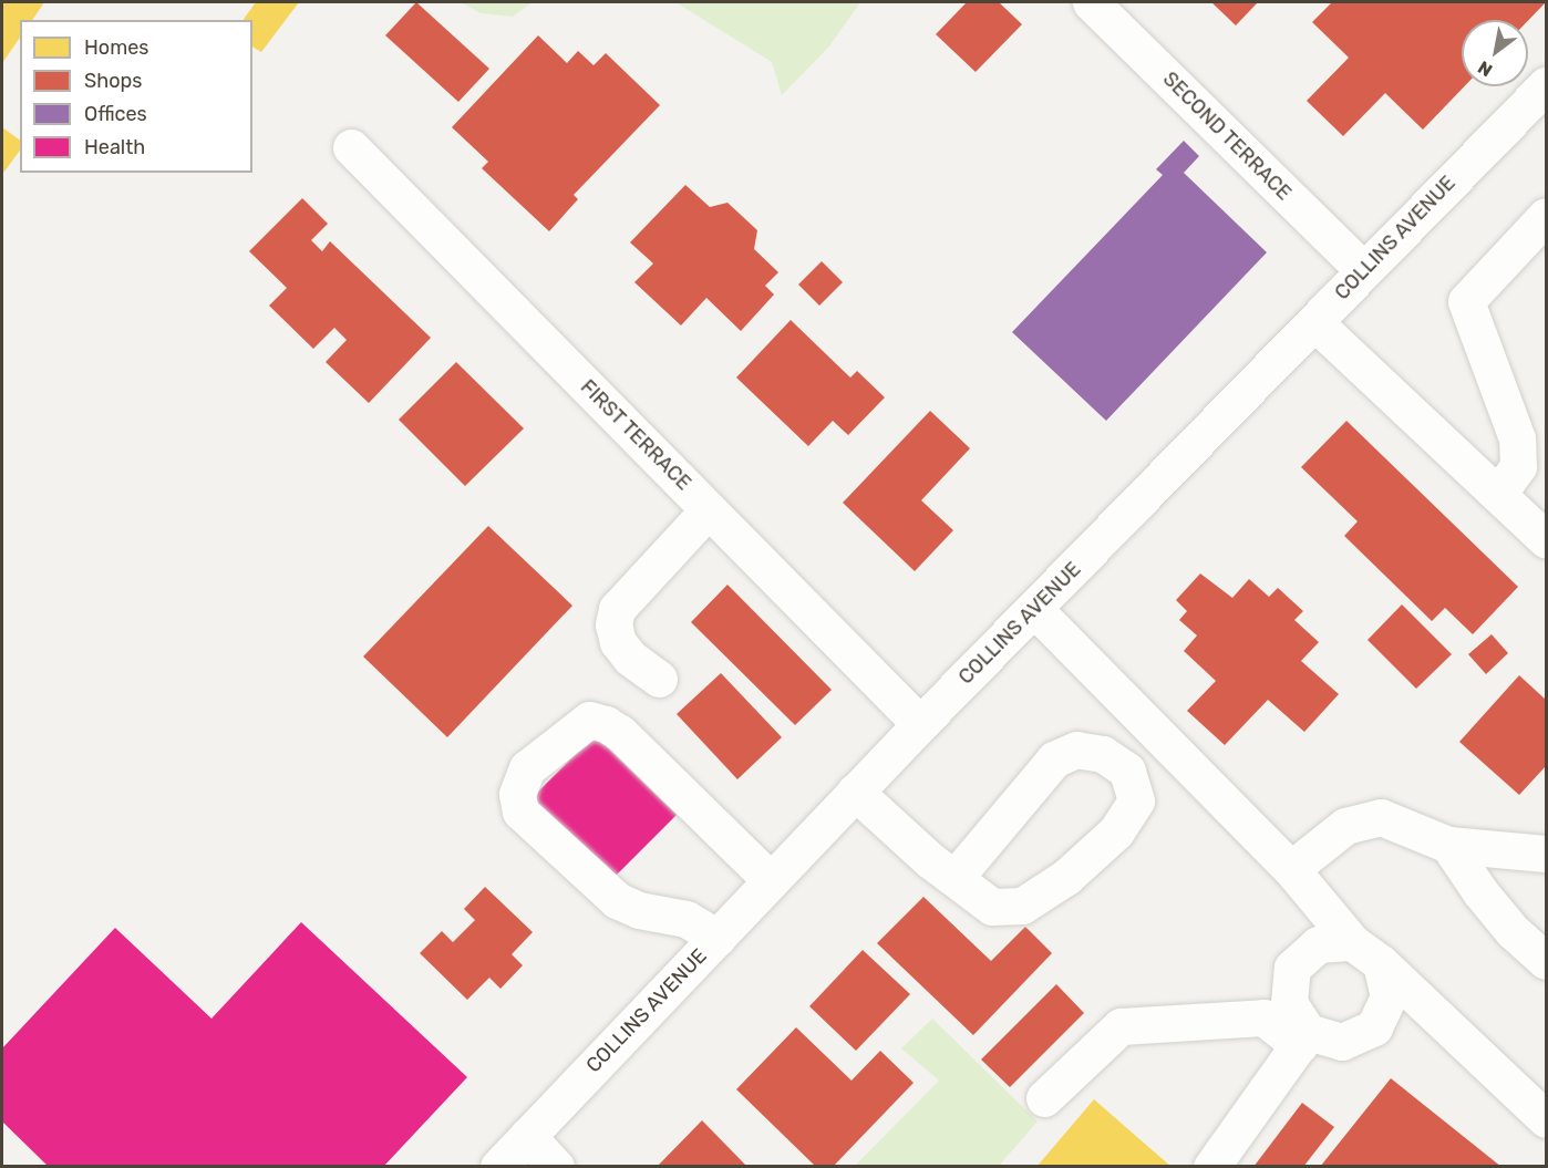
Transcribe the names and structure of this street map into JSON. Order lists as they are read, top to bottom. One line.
{"streets":{"street":["SECOND TERRACE","COLLINS AVENUE","FIRST TERRACE"]},"crossings":[["SECOND TERRACE","COLLINS AVENUE"],["COLLINS AVENUE","FIRST TERRACE"]],"legend":["Homes","Shops","Offices","Health"],"north":"bottom left"}
